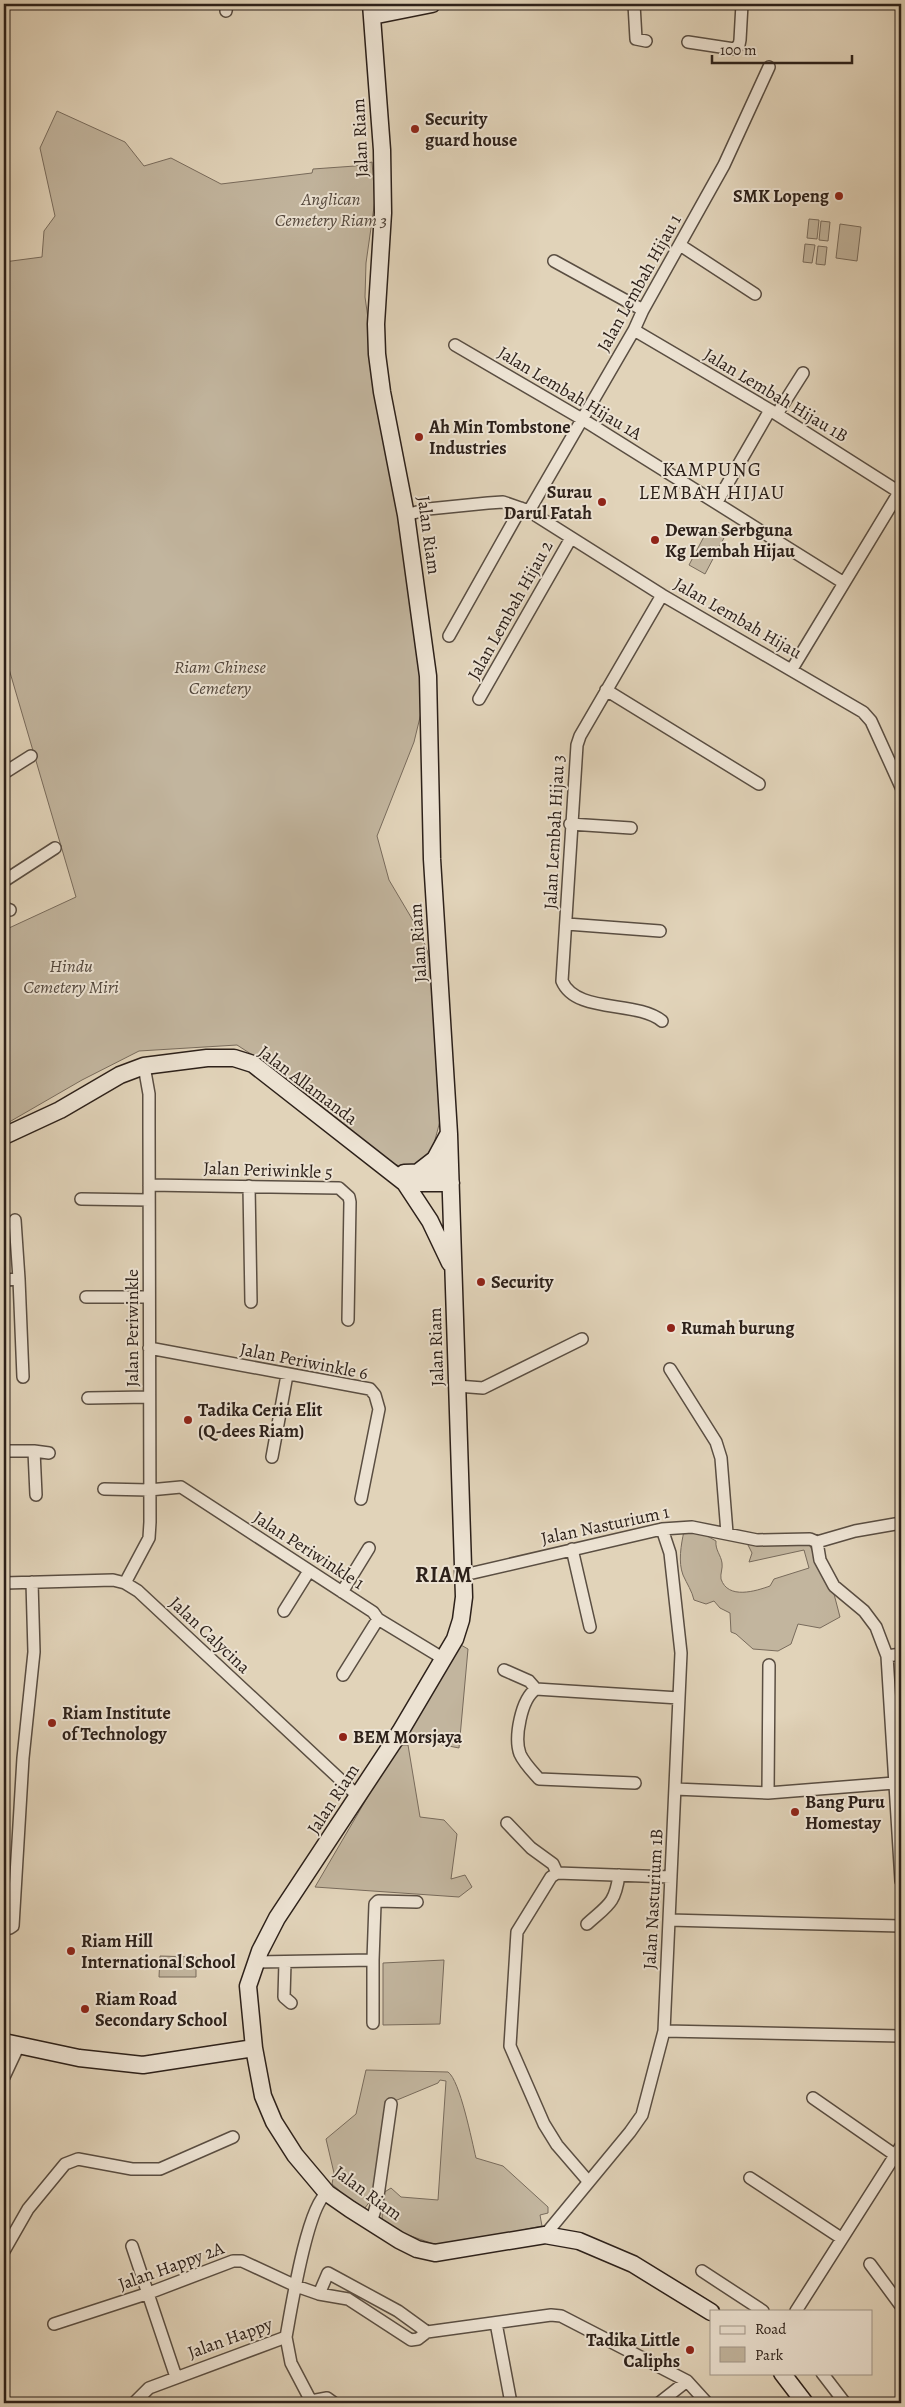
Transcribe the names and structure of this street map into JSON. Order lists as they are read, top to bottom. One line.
{"streets":{"main road":["Jalan Riam","Jalan Allamanda"],"street":["Jalan Lembah Hijau 1","Jalan Lembah Hijau 1A","Jalan Lembah Hijau 1B","Jalan Lembah Hijau 2","Jalan Lembah Hijau","Jalan Lembah Hijau 3","Jalan Periwinkle 5","Jalan Periwinkle","Jalan Periwinkle 6","Jalan Nasturium 1","Jalan Periwinkle 1","Jalan Calycina","Jalan Nasturium 1B","Jalan Happy 2A","Jalan Happy"]},"crossings":[["Jalan Riam","Jalan Lembah Hijau"],["Jalan Riam","Jalan Nasturium 1"],["Jalan Riam","Jalan Periwinkle 1"],["Jalan Riam","Jalan Calycina"],["Jalan Riam","Jalan Nasturium 1B"],["Jalan Riam","Jalan Happy"],["Jalan Lembah Hijau 1","Jalan Lembah Hijau 1A"],["Jalan Lembah Hijau 1","Jalan Lembah Hijau 1B"],["Jalan Lembah Hijau 1","Jalan Lembah Hijau"],["Jalan Lembah Hijau 2","Jalan Lembah Hijau"],["Jalan Lembah Hijau","Jalan Lembah Hijau 3"],["Jalan Allamanda","Jalan Periwinkle"],["Jalan Periwinkle 5","Jalan Periwinkle"],["Jalan Periwinkle","Jalan Periwinkle 6"],["Jalan Periwinkle","Jalan Periwinkle 1"],["Jalan Periwinkle","Jalan Calycina"],["Jalan Nasturium 1","Jalan Nasturium 1B"],["Jalan Happy 2A","Jalan Happy"]],"districts":["KAMPUNG LEMBAH HIJAU","RIAM"],"parks":["Anglican Cemetery Riam 3","Riam Chinese Cemetery","Hindu Cemetery Miri"],"places":["Security guard house","SMK Lopeng","Ah Min Tombstone Industries","Surau Darul Fatah","Dewan Serbguna Kg Lembah Hijau","Security","Rumah burung","Tadika Ceria Elit (Q-dees Riam)","Riam Institute of Technology","BEM Morsjaya","Bang Puru Homestay","Riam Hill International School","Riam Road Secondary School","Tadika Little Caliphs"],"legend":["Road","Park"],"scale_bar":"100 m"}
